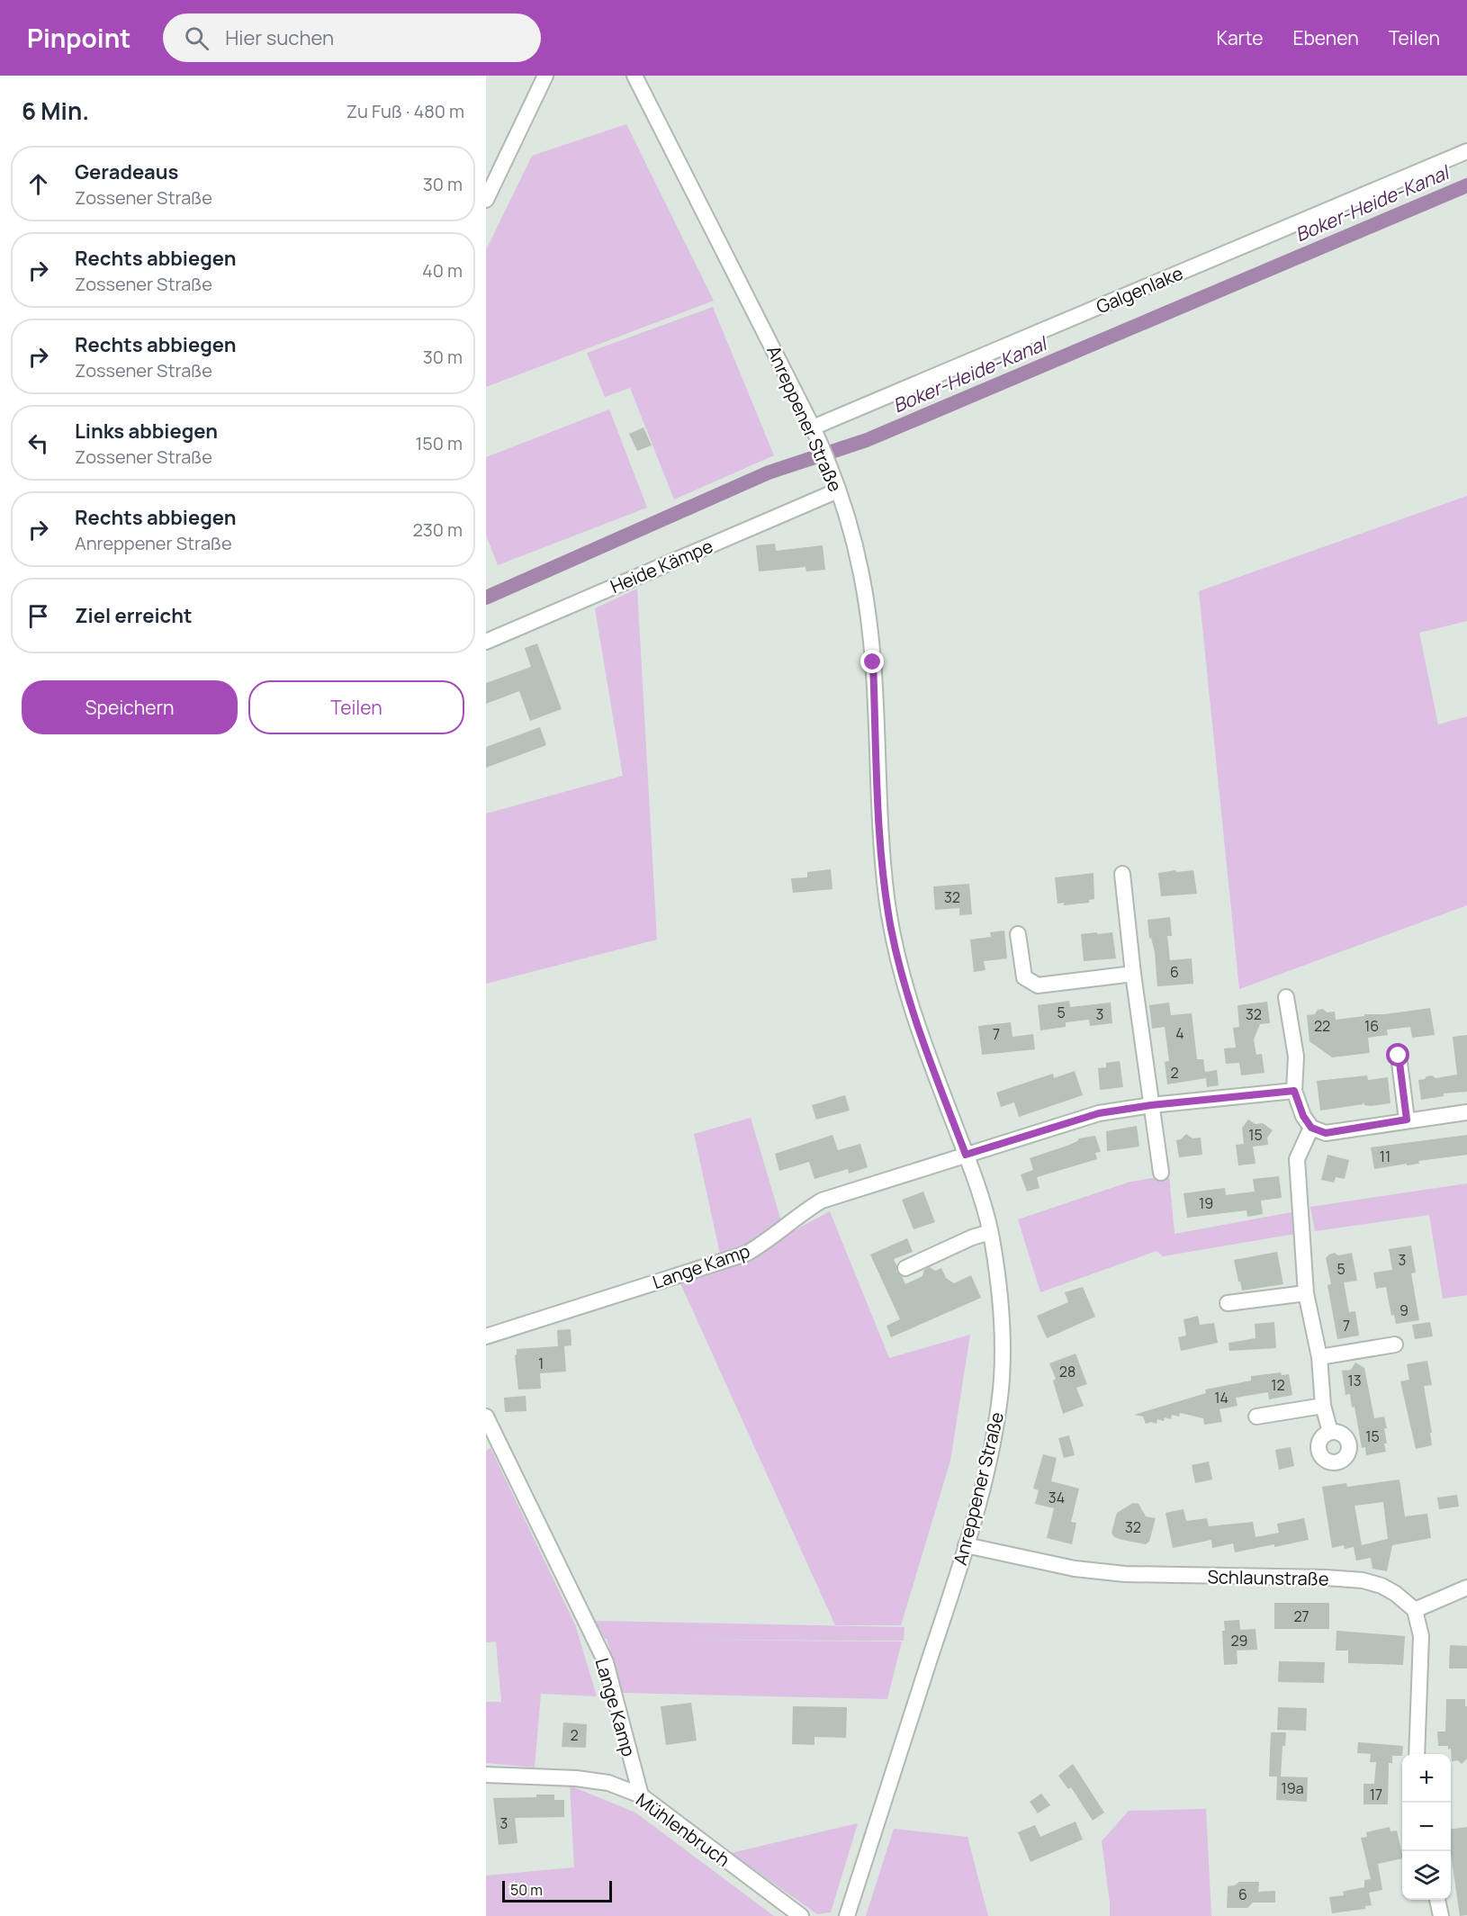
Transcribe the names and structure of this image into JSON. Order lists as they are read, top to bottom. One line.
{"streets":{"street":["Galgenlake","Anreppener Straße","Heide Kämpe","Lange Kamp","Schlaunstraße","Mühlenbruch"]},"crossings":[["Galgenlake","Anreppener Straße"],["Anreppener Straße","Heide Kämpe"],["Anreppener Straße","Lange Kamp"],["Anreppener Straße","Schlaunstraße"],["Lange Kamp","Mühlenbruch"]],"water":["Boker-Heide-Kanal"],"house_numbers":["32","6","5","3","32","22","16","4","7","2","15","11","19","3","5","9","7","1","28","13","12","14","15","34","32","27","29","2","19a","17","3","6"],"scale_bar":"50 m","page":{"header":"Pinpoint","search":"Hier suchen","nav":["Karte","Ebenen","Teilen"],"heading":["6 Min.","Zu Fuß · 480 m"],"list":[["Geradeaus","Zossener Straße","30 m"],["Rechts abbiegen","Zossener Straße","40 m"],["Rechts abbiegen","Zossener Straße","30 m"],["Links abbiegen","Zossener Straße","150 m"],["Rechts abbiegen","Anreppener Straße","230 m"],"Ziel erreicht"],"buttons":["Speichern","Teilen"],"map_buttons":["+","−"],"scale":"50 m"}}
